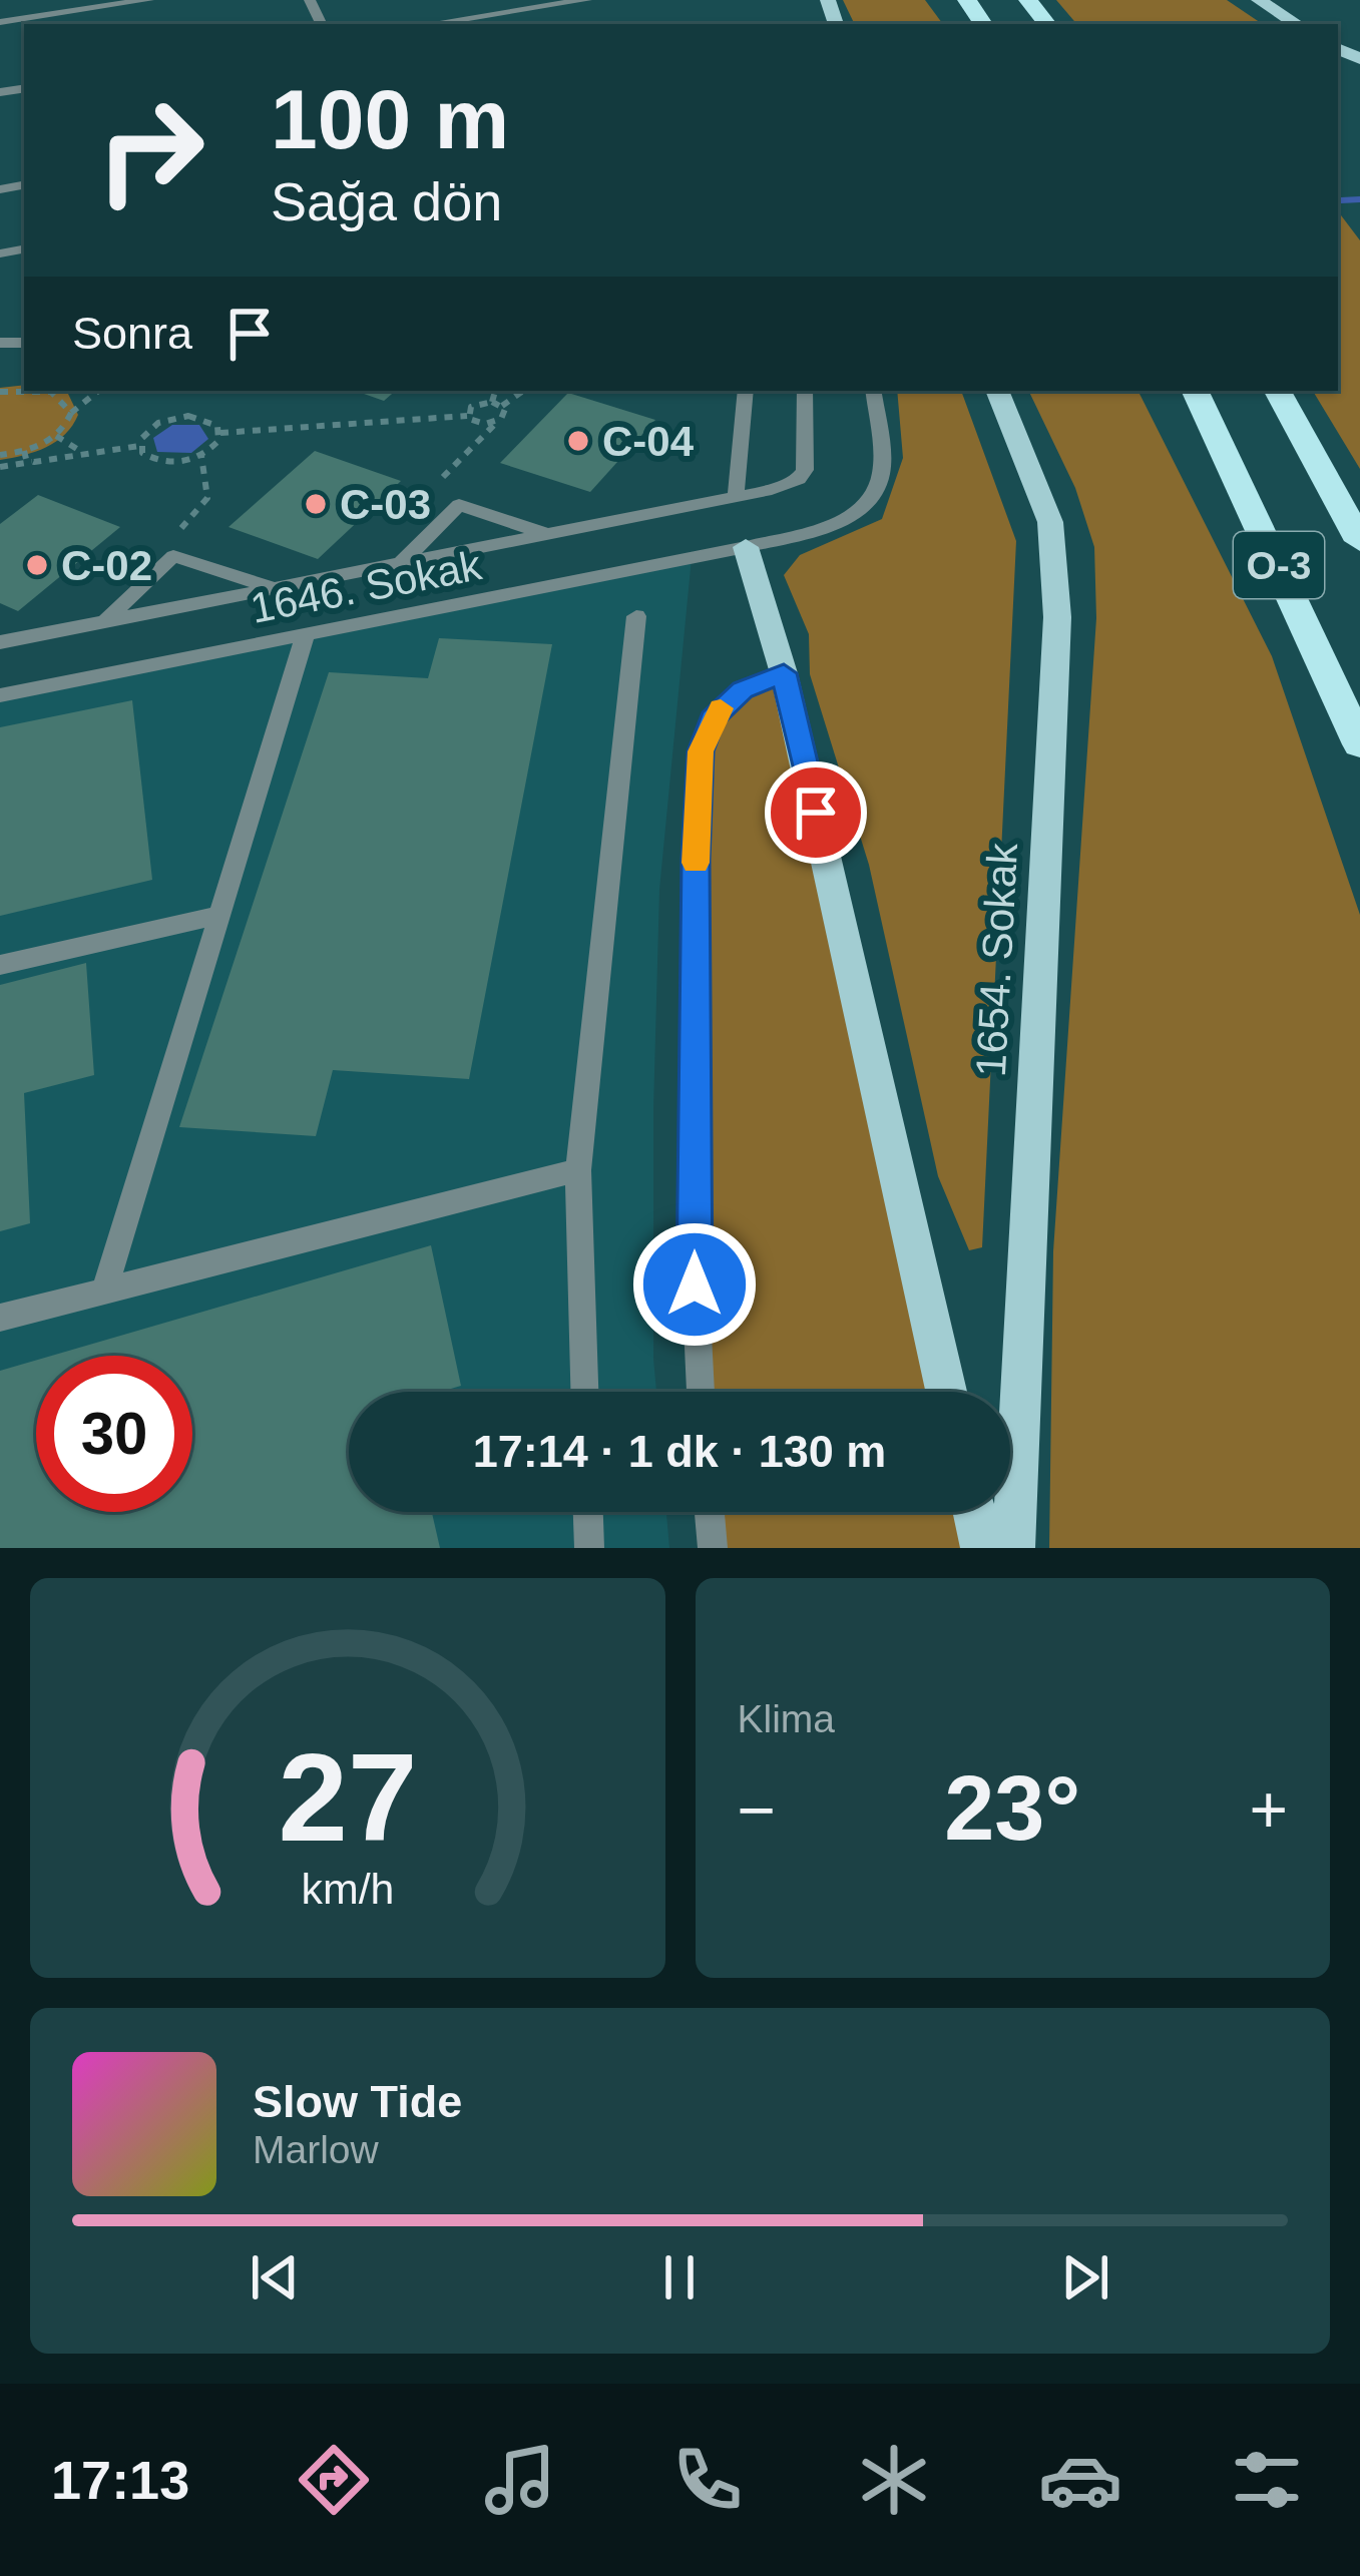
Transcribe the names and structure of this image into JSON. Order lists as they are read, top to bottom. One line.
{"streets":{"highway":["O-3"],"main road":["1654. Sokak"],"street":["1646. Sokak"]},"places":["C-04","C-03","C-02"],"page":{"turn":["100 m","Sağa dön"],"then":"Sonra","limit":"30","trip":"17:14 · 1 dk · 130 m","tile":"Klima","heat":["−","23°","+"],"song":["Slow Tide","Marlow"],"tabs":"17:13","gauge":["27","km/h"]}}
